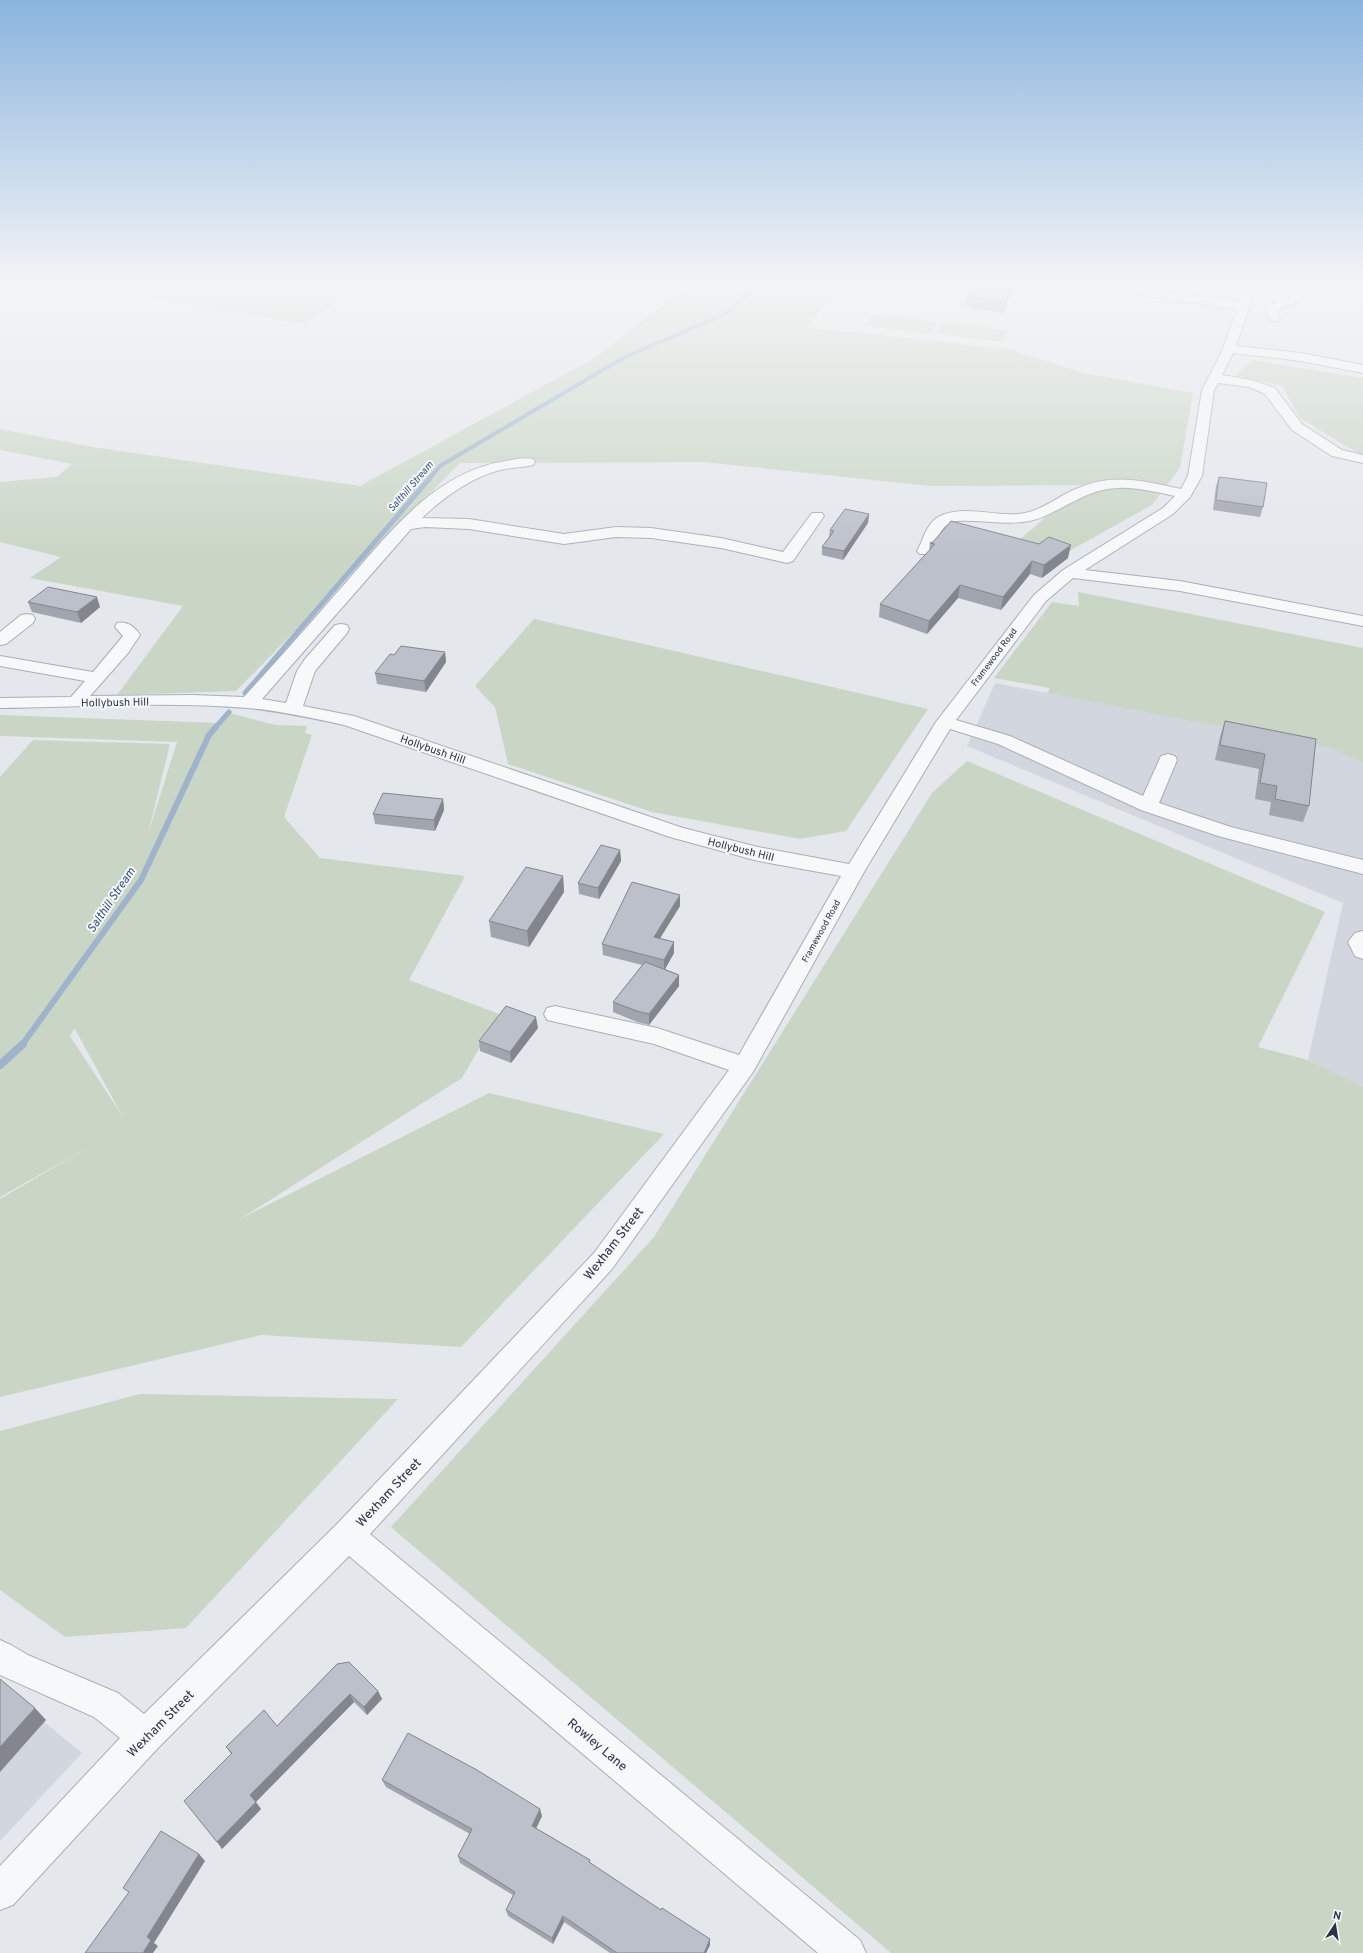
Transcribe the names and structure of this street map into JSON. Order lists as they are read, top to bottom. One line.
{"streets":{"street":["Framewood Road","Hollybush Hill","Wexham Street","Rowley Lane"]},"crossings":[["Framewood Road","Hollybush Hill"],["Framewood Road","Wexham Street"],["Wexham Street","Rowley Lane"]],"water":["Salthill Stream"],"north":"top"}
